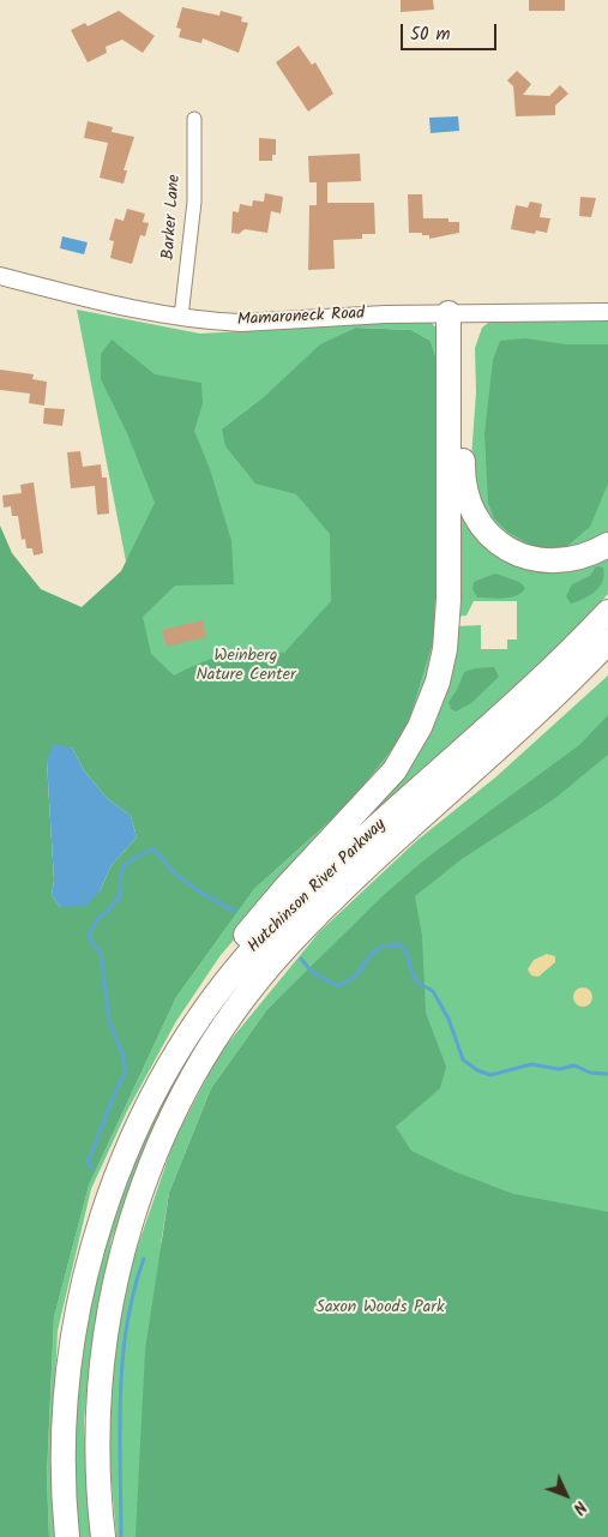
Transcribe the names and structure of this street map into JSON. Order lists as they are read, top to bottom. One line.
{"streets":{"highway":["Hutchinson River Parkway"],"street":["Barker Lane","Mamaroneck Road"]},"crossings":[["Barker Lane","Mamaroneck Road"]],"parks":["Weinberg Nature Center","Saxon Woods Park"],"scale_bar":"50 m","north":"bottom right"}
